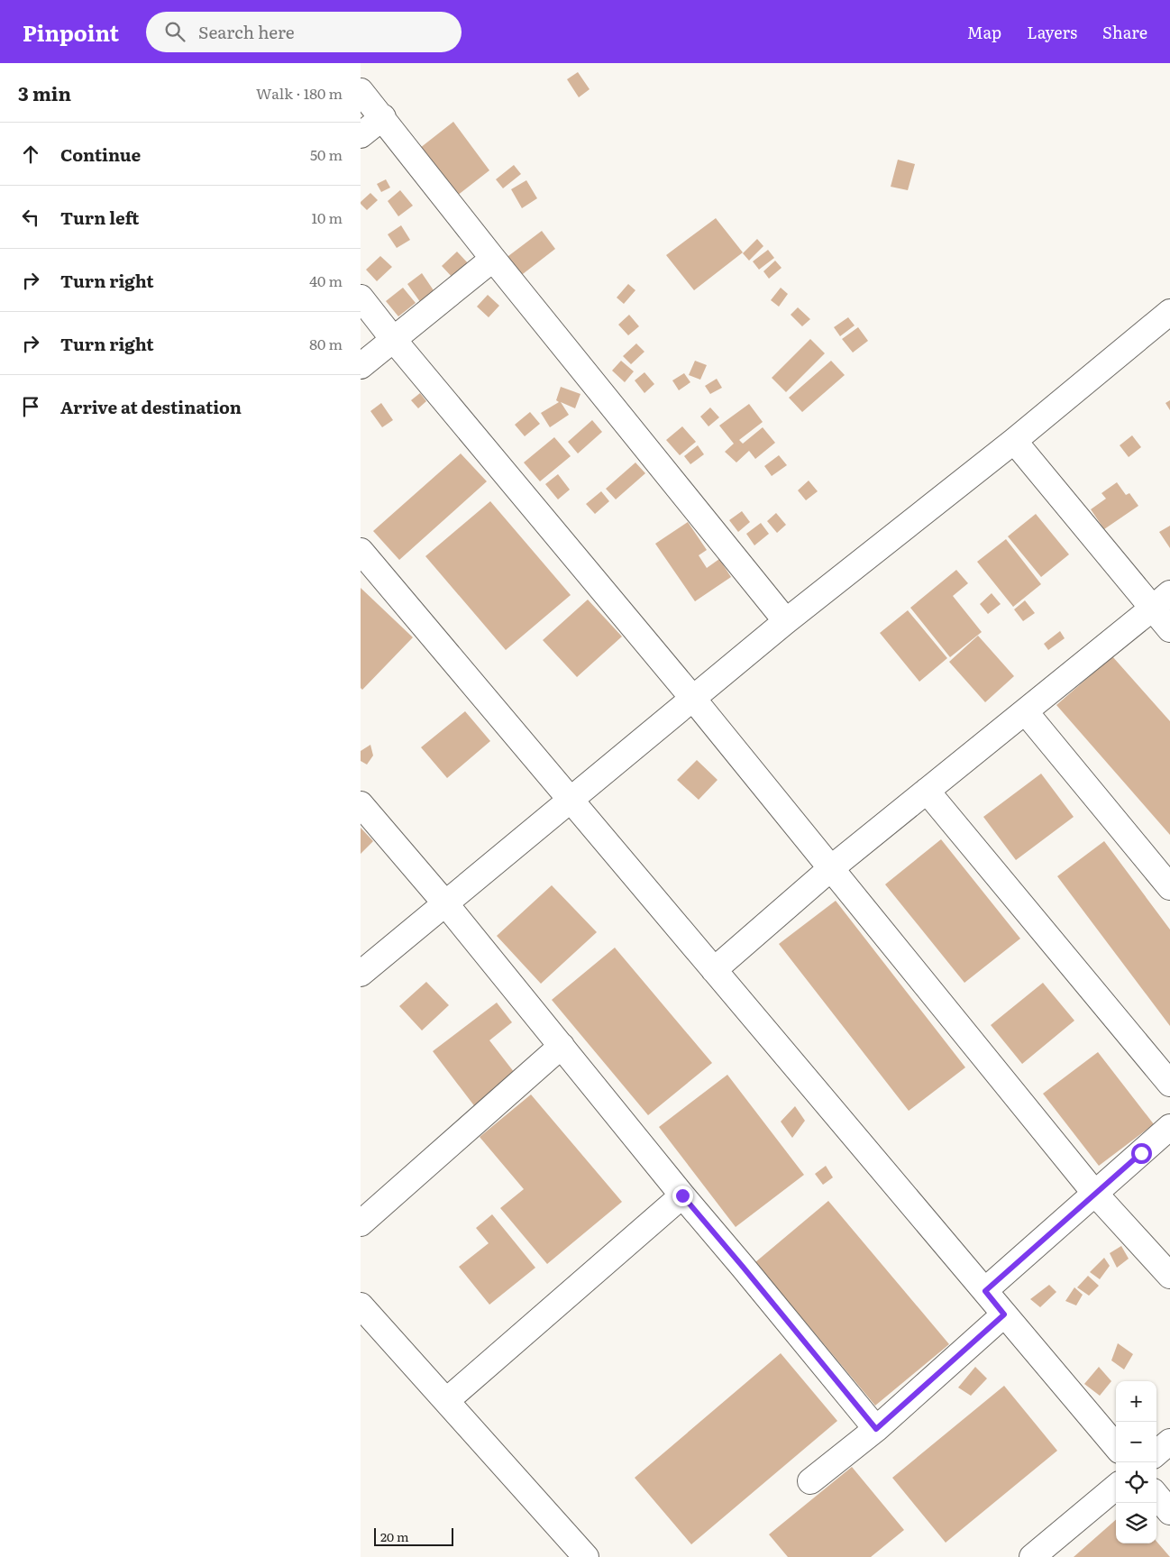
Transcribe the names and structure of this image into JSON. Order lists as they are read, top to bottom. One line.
{"scale_bar":"20 m","page":{"header":"Pinpoint","search":"Search here","nav":["Map","Layers","Share"],"heading":["3 min","Walk · 180 m"],"list":[["Continue","50 m"],["Turn left","10 m"],["Turn right","40 m"],["Turn right","80 m"],"Arrive at destination"],"map_buttons":["+","−"],"scale":"20 m"}}
